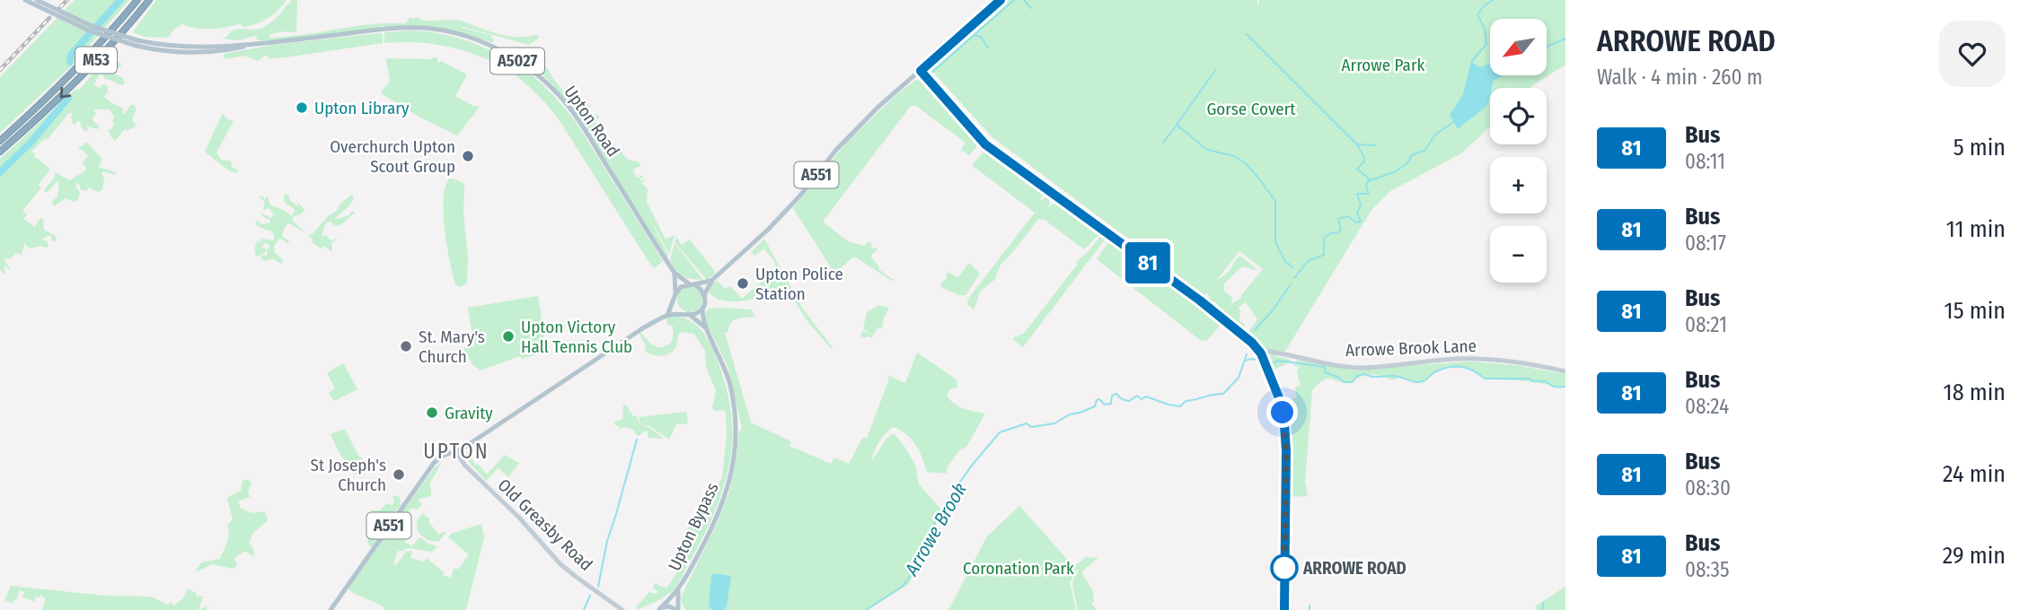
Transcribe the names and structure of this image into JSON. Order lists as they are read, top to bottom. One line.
{"streets":{"highway":["M53"],"main road":["A5027","Upton Road","A551","Upton Bypass"],"street":["Arrowe Brook Lane","Old Greasby Road"]},"crossings":[["Upton Road","A551"],["Upton Road","Upton Bypass"],["A551","Old Greasby Road"],["A551","Upton Bypass"]],"districts":["UPTON"],"water":["Arrowe Brook"],"parks":["Arrowe Park","Gorse Covert","Coronation Park"],"places":["Upton Library","Overchurch Upton Scout Group","Upton Police Station","Upton Victory Hall Tennis Club","St. Mary's Church","Gravity","St Joseph's Church","ARROWE ROAD"],"lines":["bus line 81"],"north":"bottom left","page":{"on_map":"81","heading":["ARROWE ROAD","Walk · 4 min · 260 m"],"map_buttons":["+","−"],"list":[{"mark":"81","name":"Bus","note":"08:11","value":"5 min"},{"mark":"81","name":"Bus","note":"08:17","value":"11 min"},{"mark":"81","name":"Bus","note":"08:21","value":"15 min"},{"mark":"81","name":"Bus","note":"08:24","value":"18 min"},{"mark":"81","name":"Bus","note":"08:30","value":"24 min"},{"mark":"81","name":"Bus","note":"08:35","value":"29 min"}]}}
